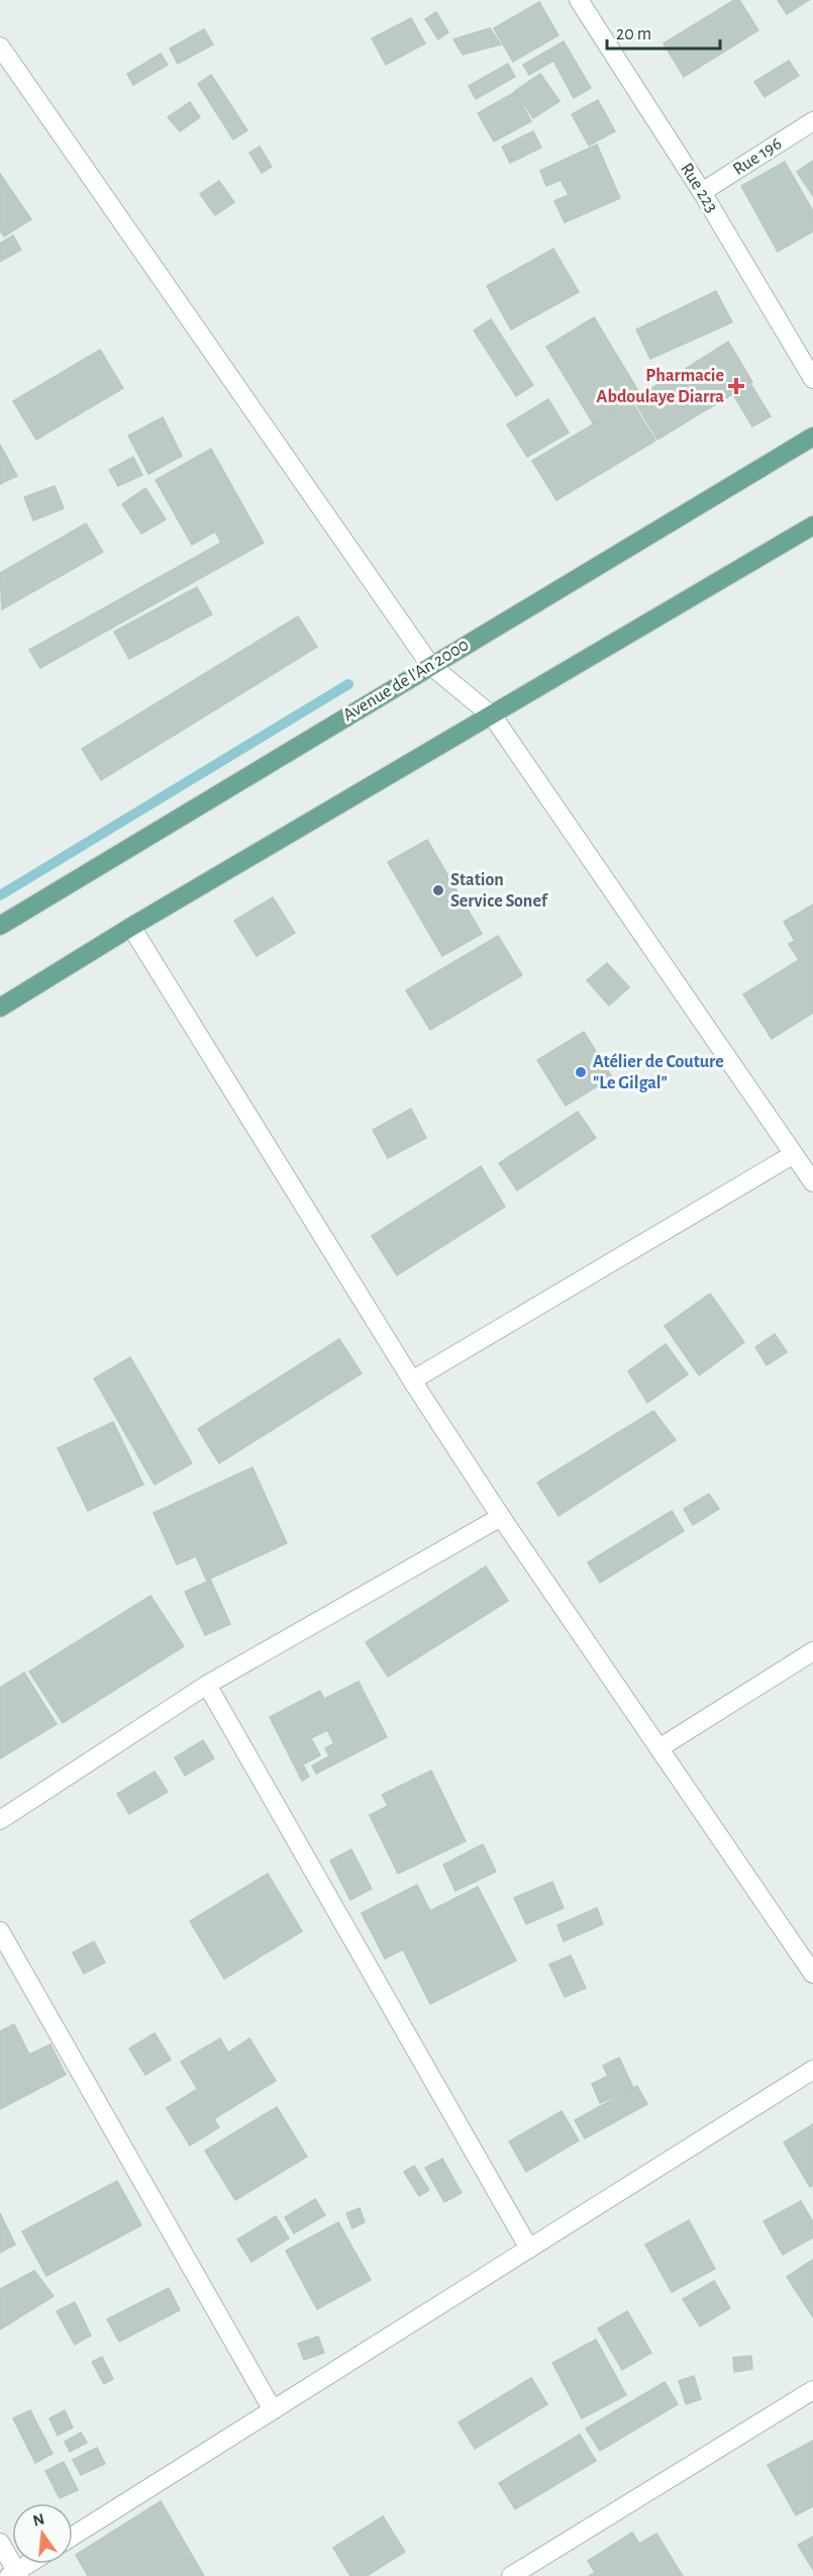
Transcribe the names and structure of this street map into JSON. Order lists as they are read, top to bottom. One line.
{"streets":{"main road":["Avenue de l'An 2000"],"street":["Rue 196","Rue 223"]},"crossings":[["Rue 196","Rue 223"]],"places":{"health":["Pharmacie Abdoulaye Diarra"],"other":["Station Service Sonef","Atélier de Couture \"Le Gilgal\""]},"scale_bar":"20 m","north":"top"}
